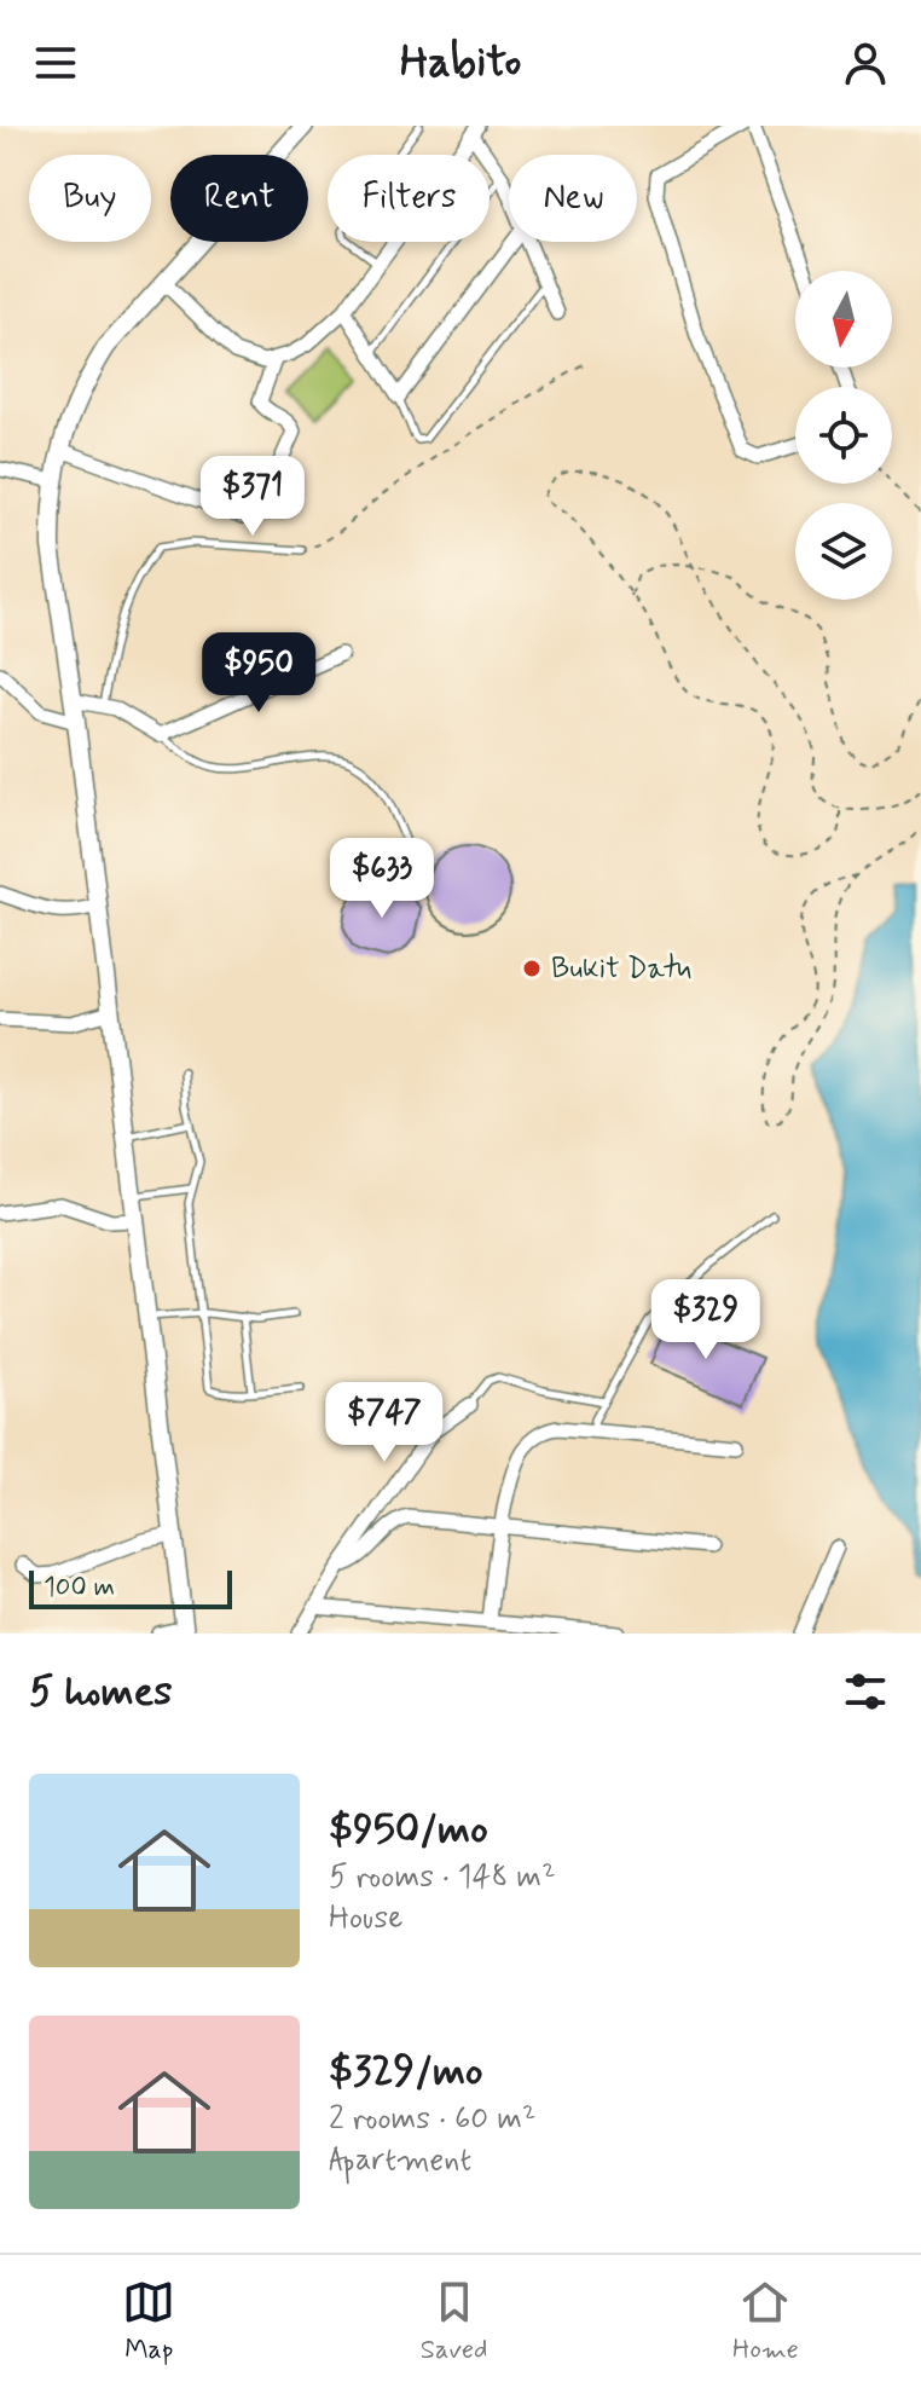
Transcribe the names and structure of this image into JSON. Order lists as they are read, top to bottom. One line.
{"places":["Bukit Datu"],"scale_bar":"100 m","north":"bottom","page":{"header":"Habito","chip":["Buy","Rent","Filters","New"],"price":["$371","$950","$633","$329","$747"],"scale":"100 m","heading":"5 homes","list":[{"name":"$950/mo","note":"5 rooms · 148 m² · House"},{"name":"$329/mo","note":"2 rooms · 60 m² · Apartment"}],"tabs":["Map","Saved","Home"]}}
